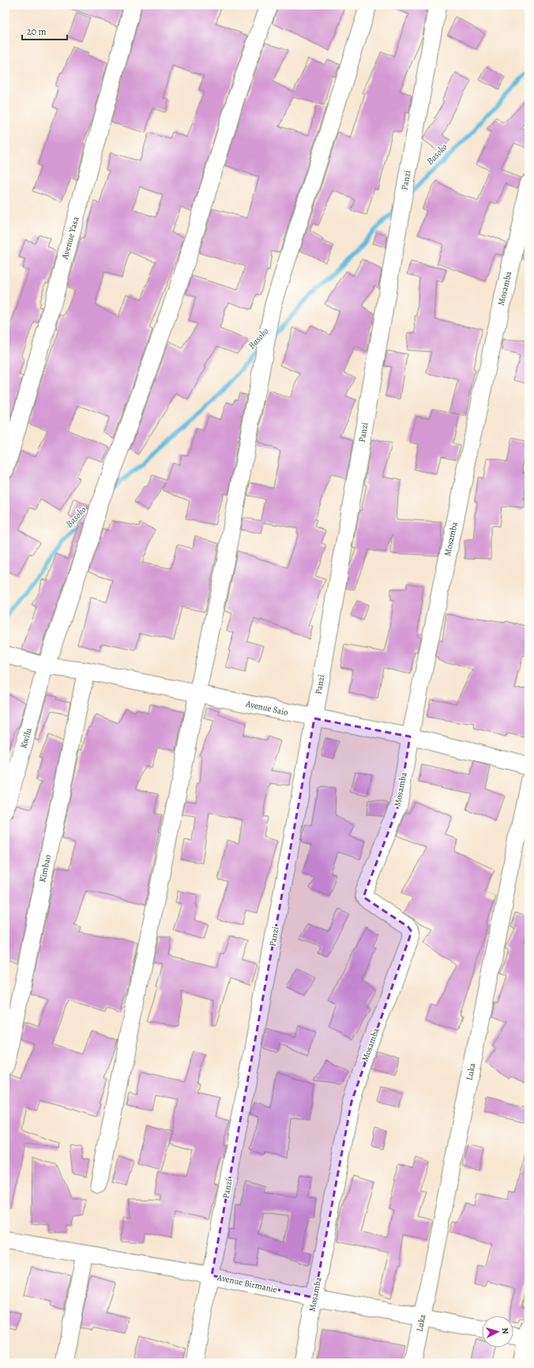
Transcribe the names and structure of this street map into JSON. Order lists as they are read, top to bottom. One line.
{"streets":{"street":["Panzi","Avenue Yasa","Mosamba","Avenue Saio","Kwilu","Kimbao","Luka","Avenue Birmanie"]},"crossings":[["Panzi","Avenue Saio"],["Panzi","Avenue Birmanie"],["Mosamba","Avenue Saio"],["Mosamba","Avenue Birmanie"],["Avenue Saio","Kwilu"],["Avenue Saio","Kimbao"],["Luka","Avenue Birmanie"]],"water":["Basoko"],"scale_bar":"20 m","north":"right"}
